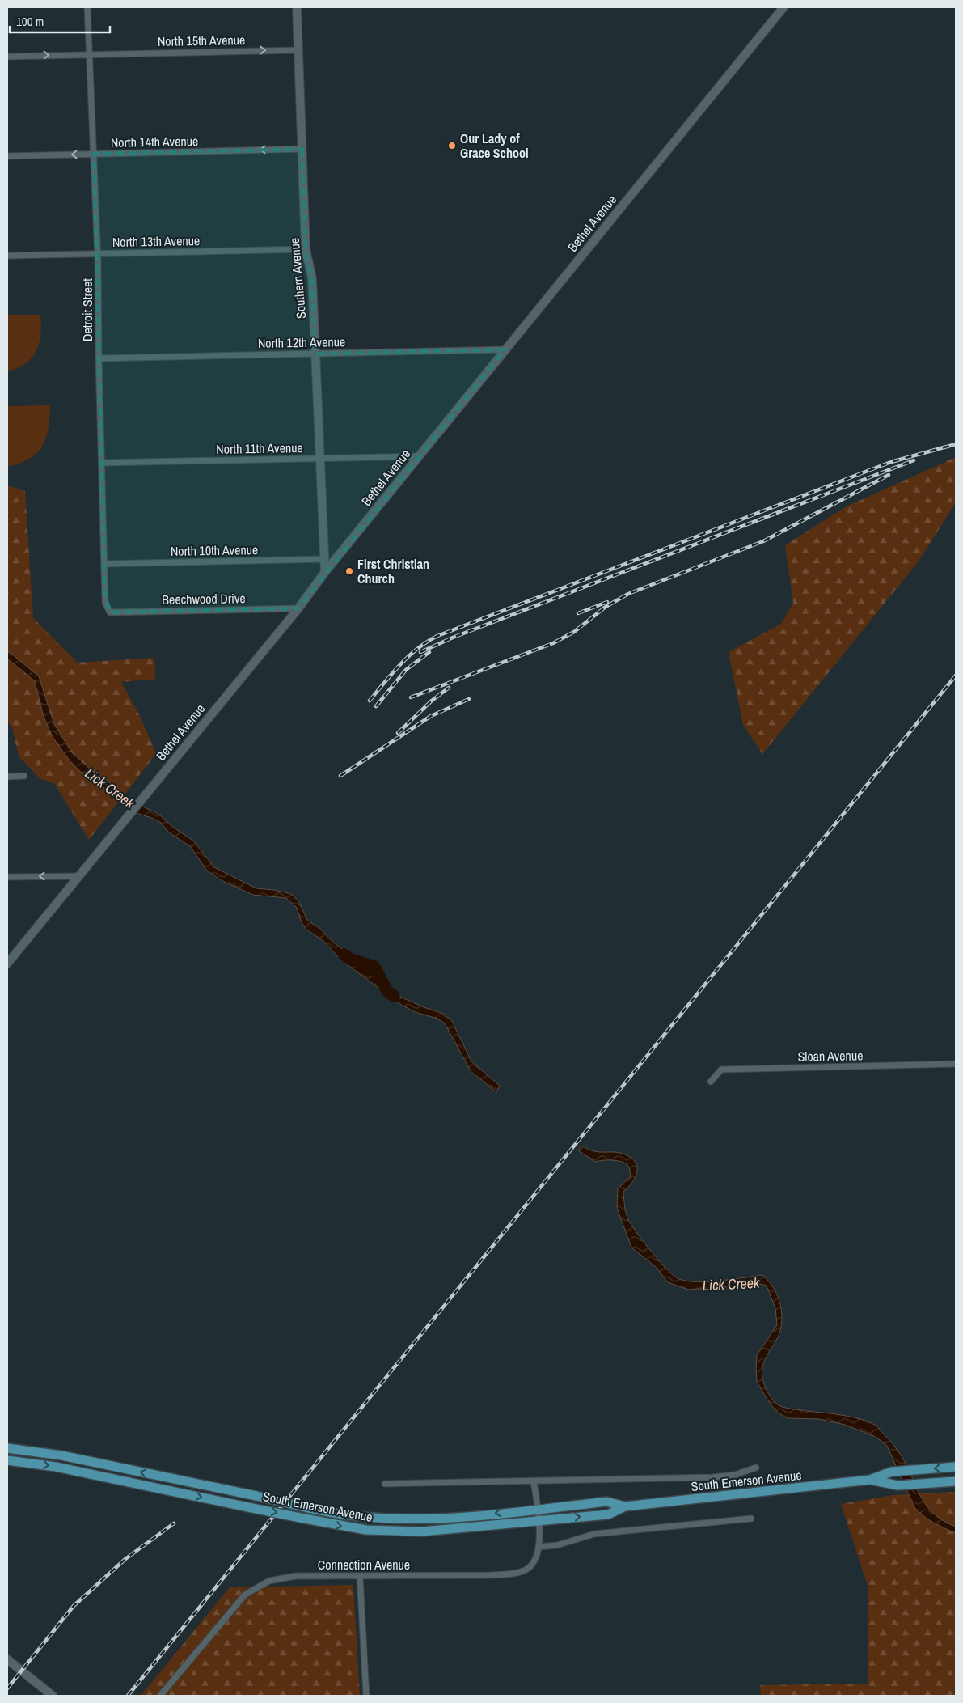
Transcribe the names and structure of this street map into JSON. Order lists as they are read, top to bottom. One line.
{"streets":{"main road":["South Emerson Avenue"],"street":["North 15th Avenue","North 14th Avenue","Bethel Avenue","North 13th Avenue","Southern Avenue","Detroit Street","North 12th Avenue","North 11th Avenue","North 10th Avenue","Beechwood Drive","Sloan Avenue","Connection Avenue"]},"crossings":[["North 15th Avenue","Southern Avenue"],["North 15th Avenue","Detroit Street"],["North 14th Avenue","Southern Avenue"],["North 14th Avenue","Detroit Street"],["Bethel Avenue","Southern Avenue"],["Bethel Avenue","North 12th Avenue"],["Bethel Avenue","North 11th Avenue"],["Bethel Avenue","Beechwood Drive"],["North 13th Avenue","Southern Avenue"],["North 13th Avenue","Detroit Street"],["Southern Avenue","North 12th Avenue"],["Southern Avenue","North 11th Avenue"],["Southern Avenue","North 10th Avenue"],["Detroit Street","North 12th Avenue"],["Detroit Street","North 11th Avenue"],["Detroit Street","North 10th Avenue"],["Detroit Street","Beechwood Drive"],["South Emerson Avenue","Connection Avenue"]],"one_way":["North 15th Avenue","North 14th Avenue"],"water":["Lick Creek"],"places":["Our Lady of Grace School","First Christian Church"],"scale_bar":"100 m"}
